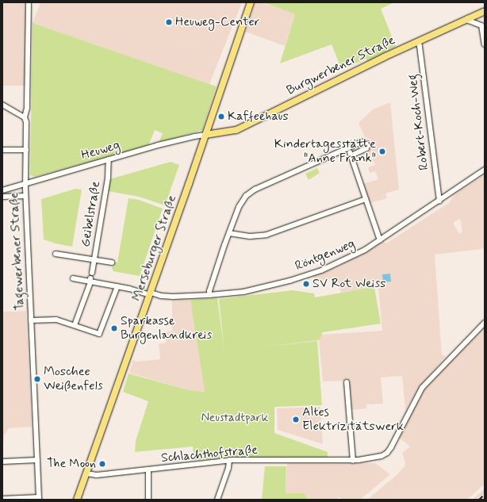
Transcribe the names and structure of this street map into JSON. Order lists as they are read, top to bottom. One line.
{"streets":{"main road":["Burgwerbener Straße","Merseburger Straße"],"street":["Robert-Koch-Weg","Heuweg","Geibelstraße","Tagewerbener Straße","Röntgenweg","Schlachthofstraße"]},"crossings":[["Burgwerbener Straße","Robert-Koch-Weg"],["Burgwerbener Straße","Heuweg"],["Burgwerbener Straße","Merseburger Straße"],["Robert-Koch-Weg","Röntgenweg"],["Heuweg","Geibelstraße"],["Heuweg","Merseburger Straße"],["Heuweg","Tagewerbener Straße"],["Geibelstraße","Röntgenweg"],["Merseburger Straße","Röntgenweg"],["Merseburger Straße","Schlachthofstraße"]],"parks":["Neustadtpark"],"places":["Heuweg-Center","Kaffeehaus","Kindertagesstätte \"Anne Frank\"","SV Rot Weiss","Sparkasse Burgenlandkreis","Moschee Weißenfels","Altes Elektrizitätswerk","The Moon"]}
